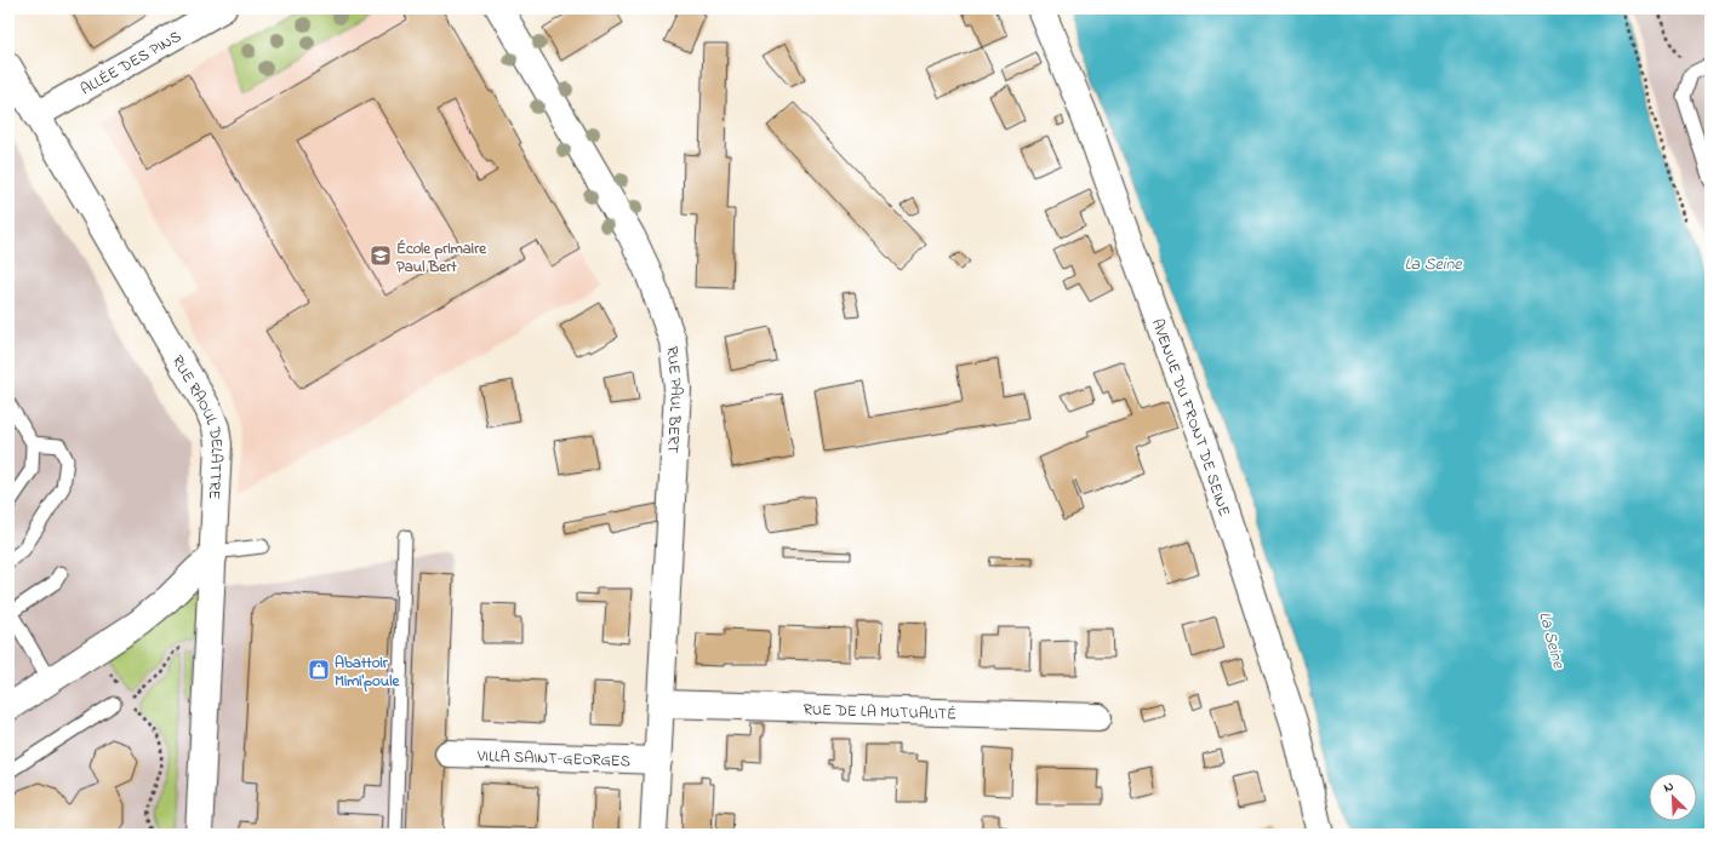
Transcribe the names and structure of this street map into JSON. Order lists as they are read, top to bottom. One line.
{"streets":{"street":["ALLÉE DES PINS","RUE PAUL BERT","AVENUE DU FRONT DE SEINE","RUE RAOUL DELATTRE","RUE DE LA MUTUALITÉ","VILLA SAINT-GEORGES"]},"crossings":[["ALLÉE DES PINS","RUE RAOUL DELATTRE"],["RUE PAUL BERT","RUE DE LA MUTUALITÉ"],["RUE PAUL BERT","VILLA SAINT-GEORGES"]],"water":["La Seine"],"places":{"school or university":["École primaire Paul Bert"],"shop":["Abattoir Mimi'poule"]},"north":"top left"}
